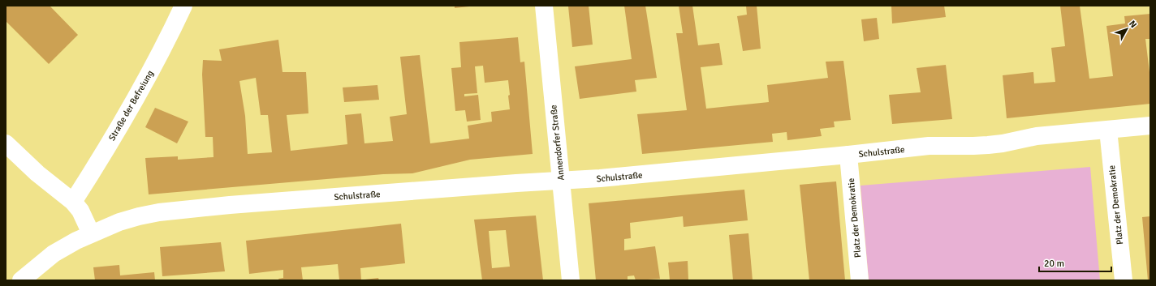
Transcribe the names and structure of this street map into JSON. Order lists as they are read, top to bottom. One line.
{"streets":{"street":["Straße der Befreiung","Annendorfer Straße","Schulstraße","Platz der Demokratie"]},"crossings":[["Annendorfer Straße","Schulstraße"],["Schulstraße","Platz der Demokratie"]],"scale_bar":"20 m","north":"top right"}
